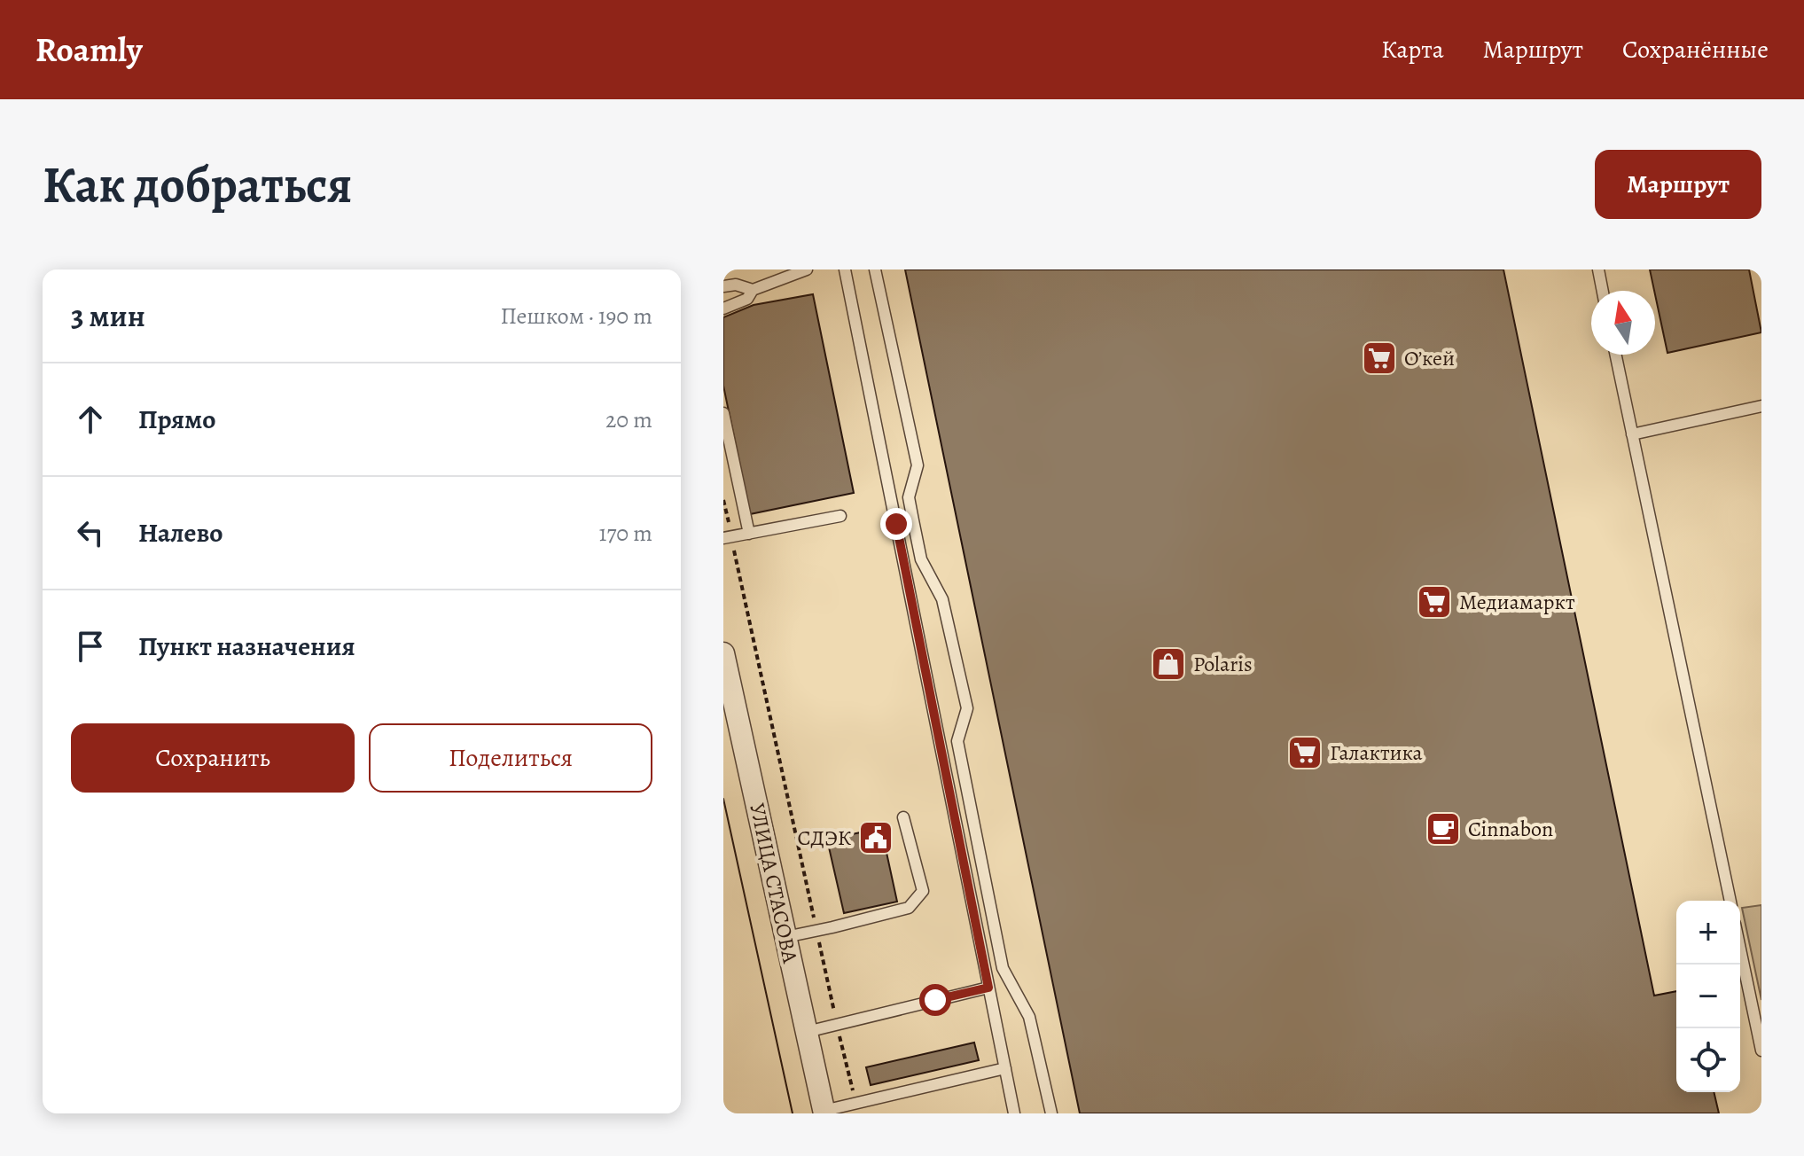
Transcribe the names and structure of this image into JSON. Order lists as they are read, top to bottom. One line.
{"streets":{"street":["УЛИЦА СТАСОВА"]},"places":{"supermarket":["О’кей","Медиамаркт","Галактика"],"shop":["Polaris"],"cafe":["Cinnabon"],"public building":["СДЭК"]},"north":"top","page":{"header":"Roamly","nav":["Карта","Маршрут","Сохранённые"],"buttons":["Маршрут",["Сохранить","Поделиться"]],"title":"Как добраться","heading":["3 мин","Пешком · 190 m"],"list":[["Прямо","20 m"],["Налево","170 m"],"Пункт назначения"],"map_buttons":["+","−"]}}
